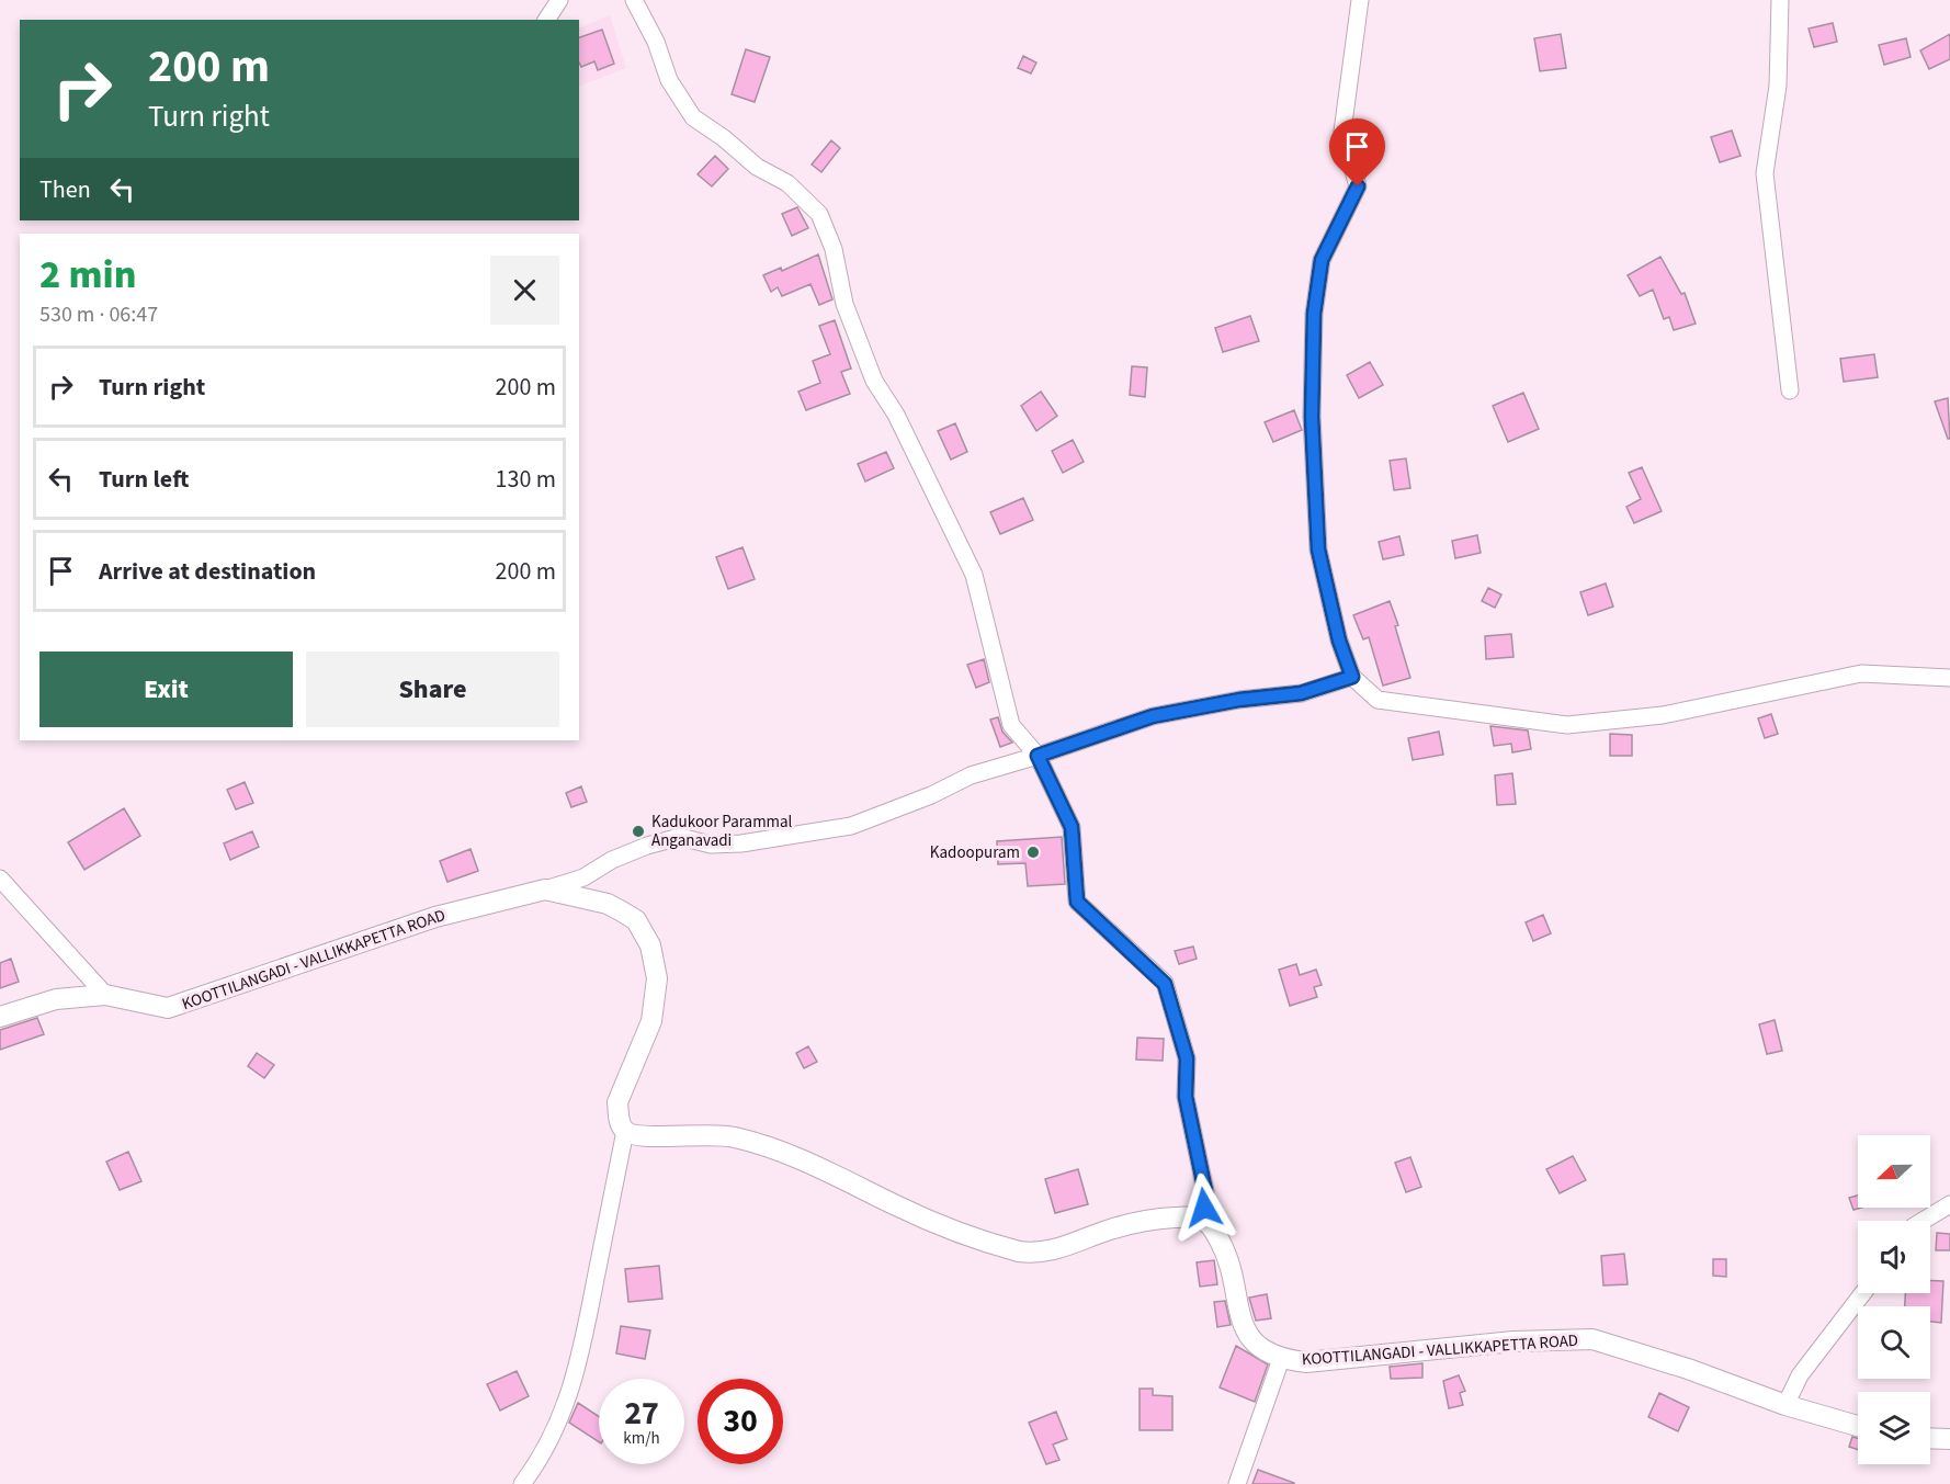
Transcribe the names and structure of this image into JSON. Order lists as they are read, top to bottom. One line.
{"streets":{"main road":["KOOTTILANGADI - VALLIKKAPETTA ROAD"]},"places":["Kadukoor Parammal Anganavadi","Kadoopuram"],"north":"left","page":{"turn":["200 m","Turn right"],"then":"Then","heading":["2 min","530 m · 06:47"],"list":[{"name":"Turn right","value":"200 m"},{"name":"Turn left","value":"130 m"},{"name":"Arrive at destination","value":"200 m"}],"buttons":["Exit","Share"],"speed":"27 km/h","limit":"30"}}
